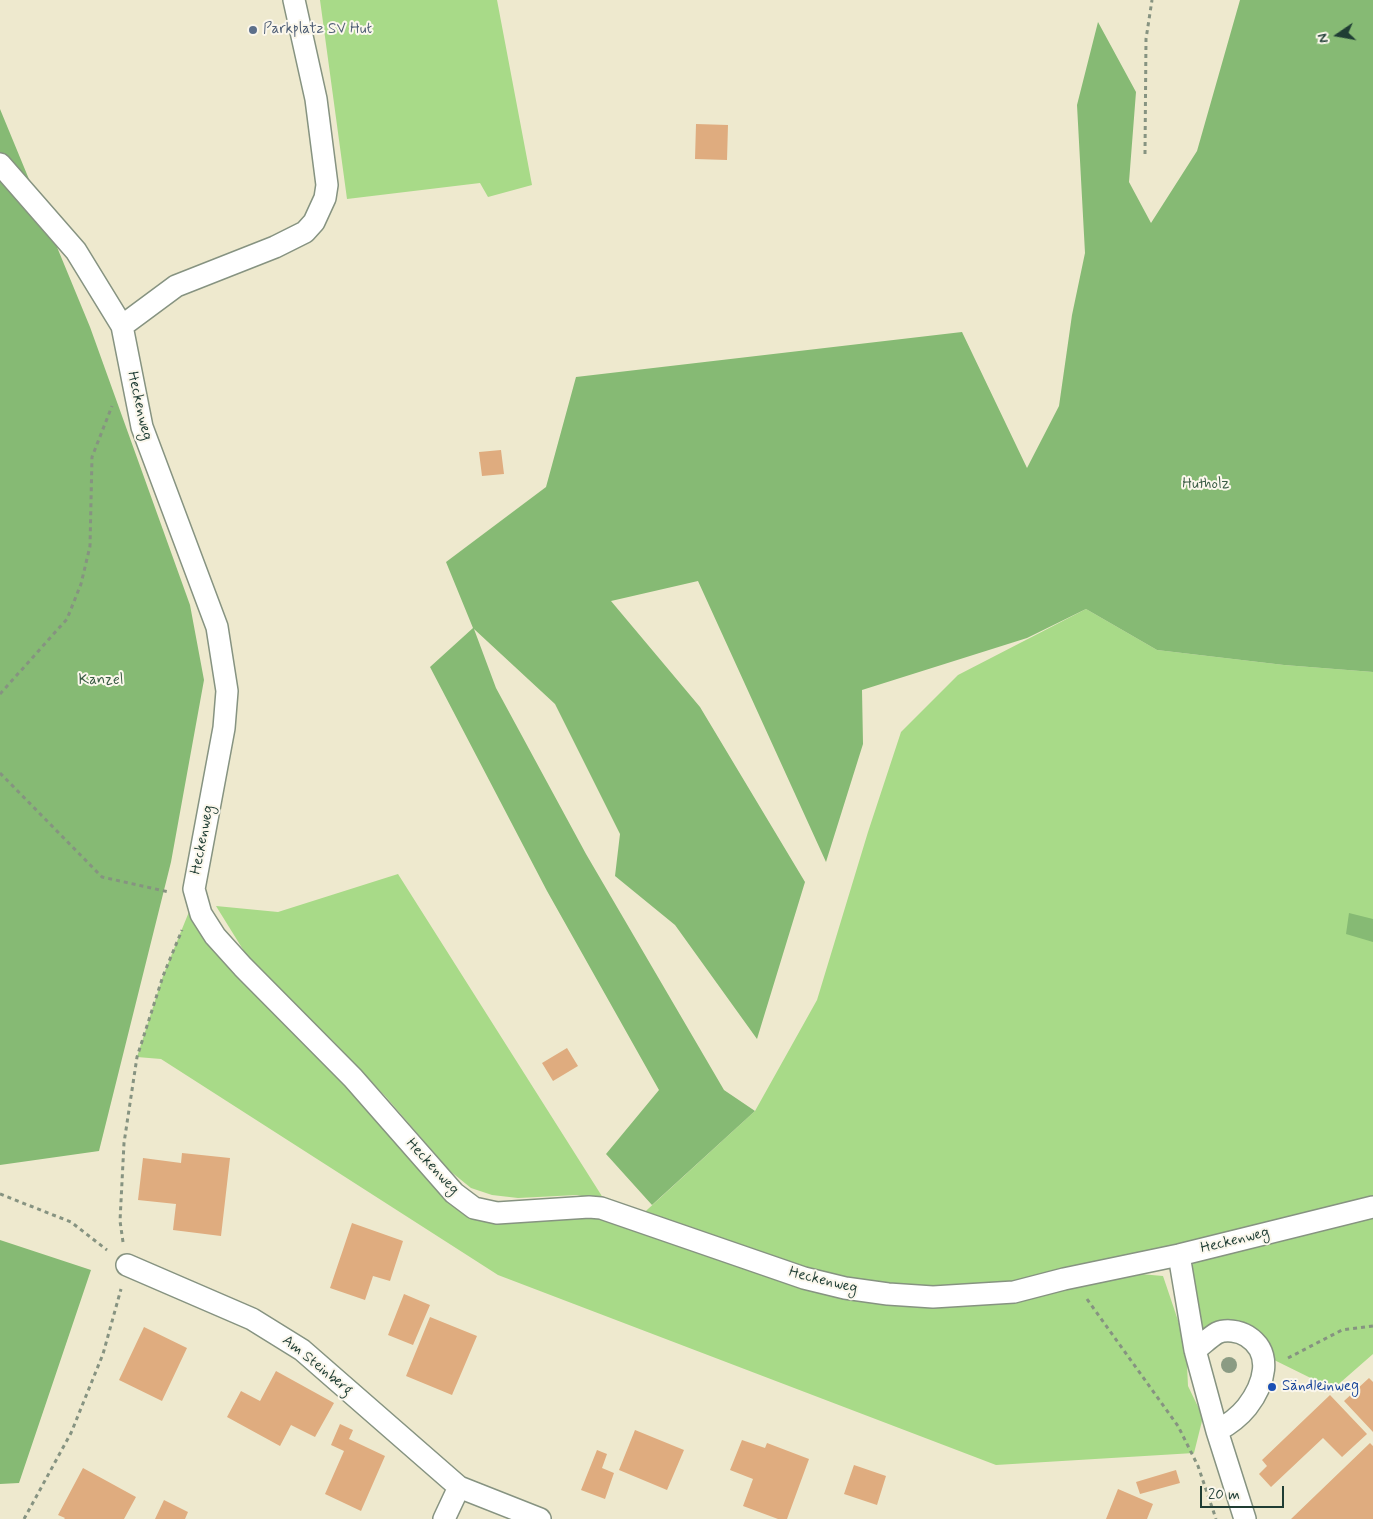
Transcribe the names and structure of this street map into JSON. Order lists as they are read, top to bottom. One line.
{"streets":{"street":["Heckenweg","Am Steinberg"]},"parks":["Hutholz","Kanzel"],"places":["Parkplatz SV Hut","Sändleinweg"],"scale_bar":"20 m","north":"left"}
